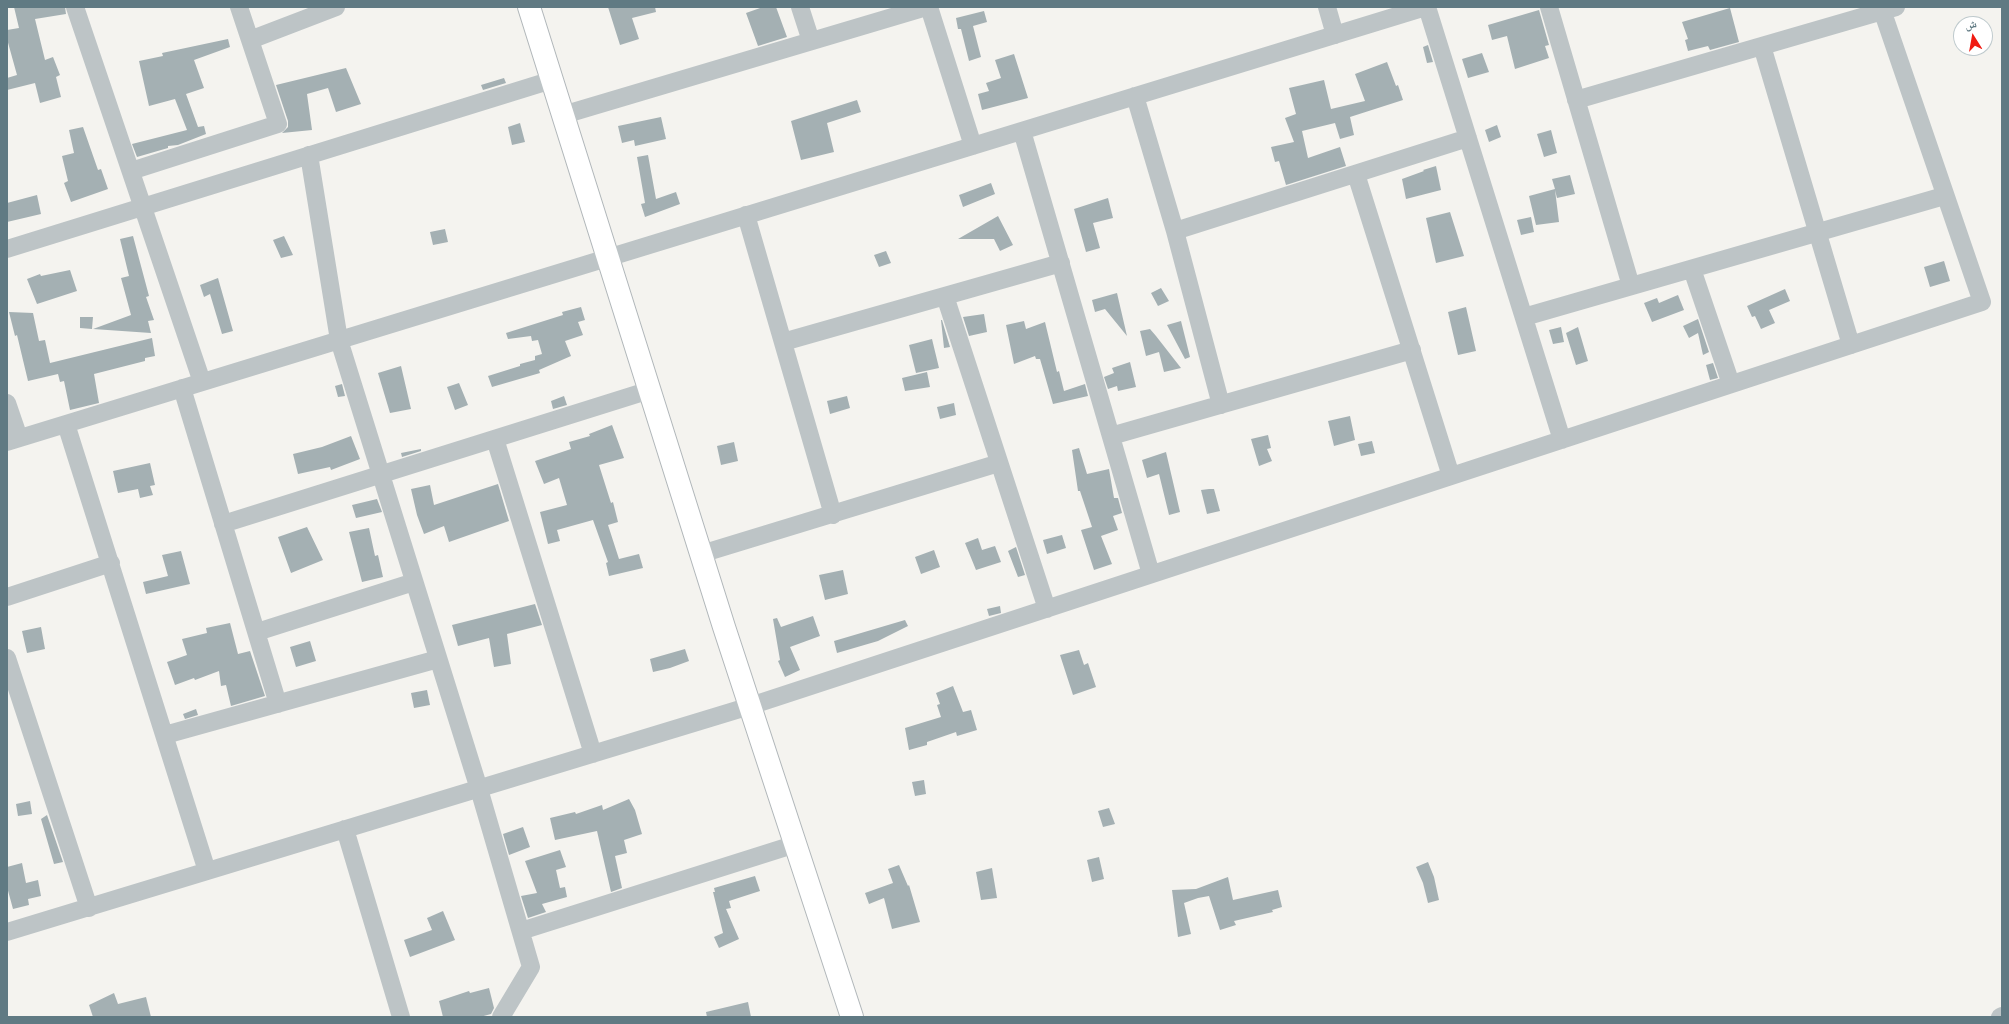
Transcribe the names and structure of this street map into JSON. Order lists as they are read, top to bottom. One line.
{"north":"top"}
